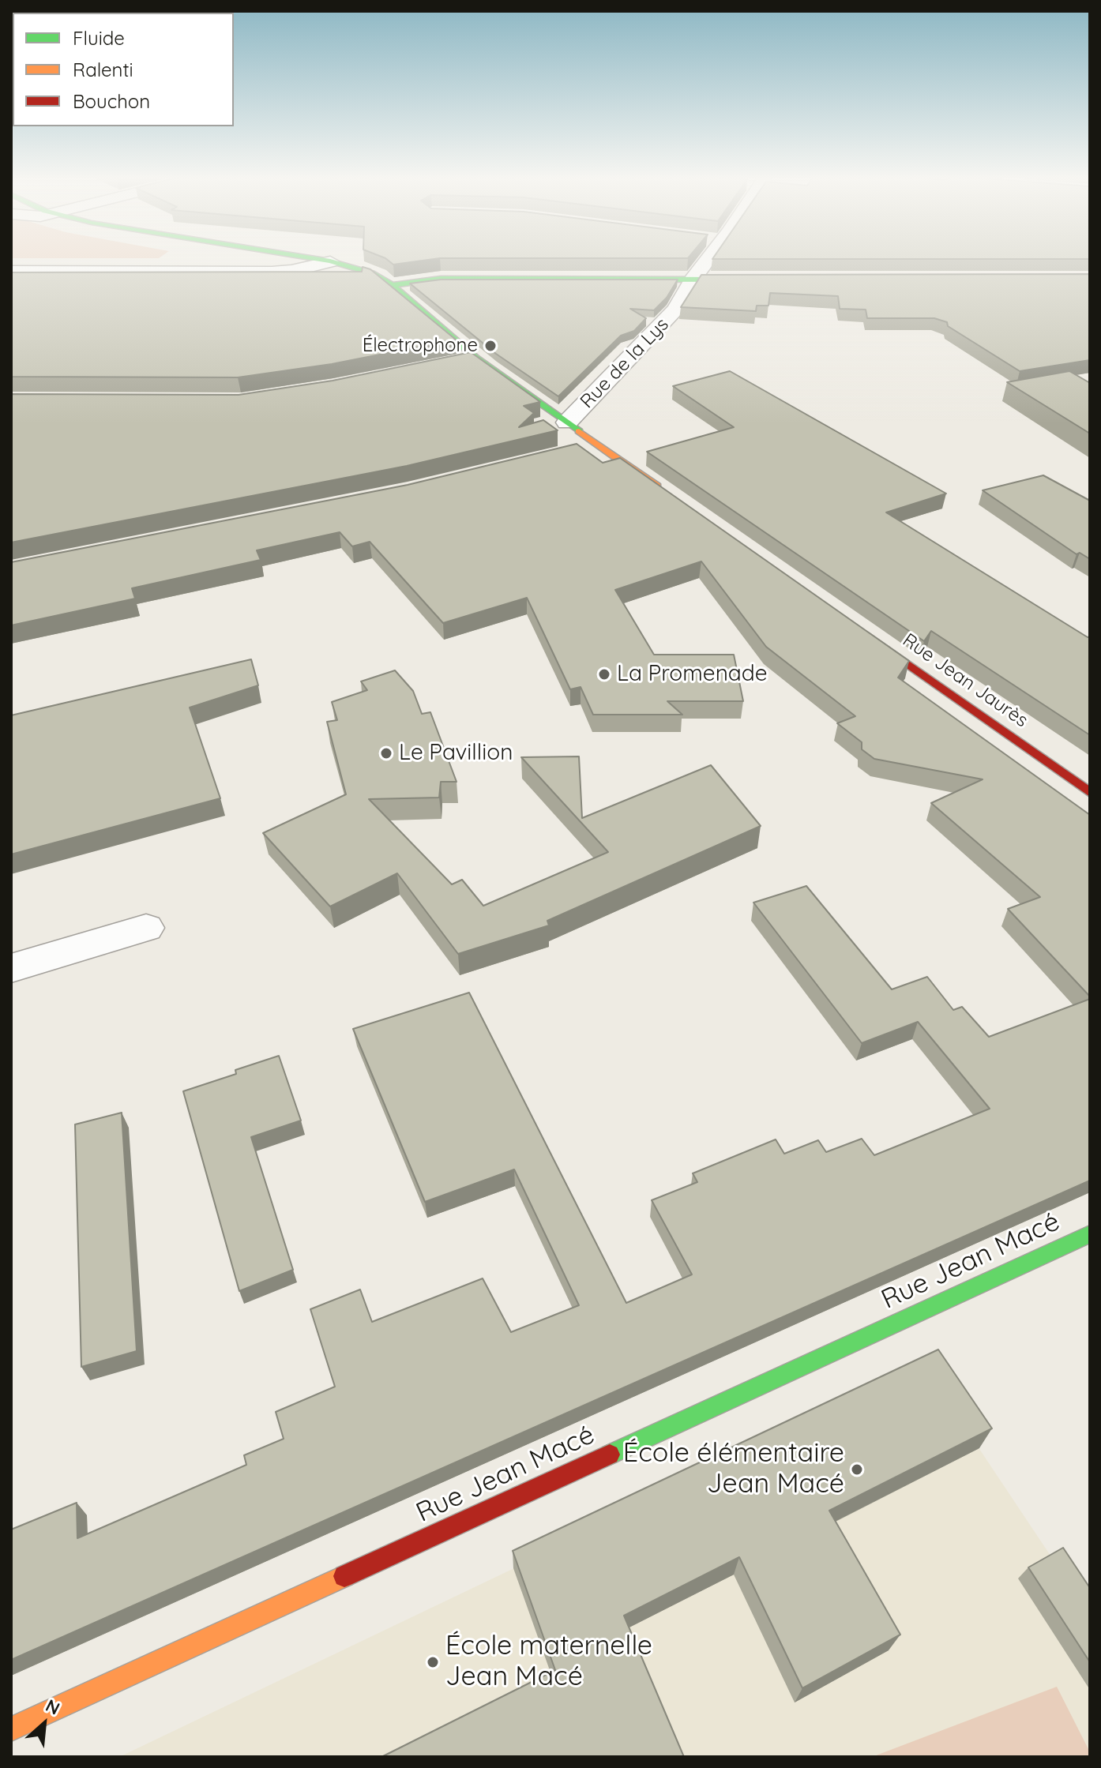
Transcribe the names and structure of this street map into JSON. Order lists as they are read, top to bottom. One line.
{"streets":{"main road":["Rue Jean Jaurès","Rue Jean Macé"],"street":["Rue de la Lys"]},"places":["Électrophone","La Promenade","Le Pavillion","École élémentaire Jean Macé","École maternelle Jean Macé"],"legend":["Fluide","Ralenti","Bouchon"],"north":"top right"}
